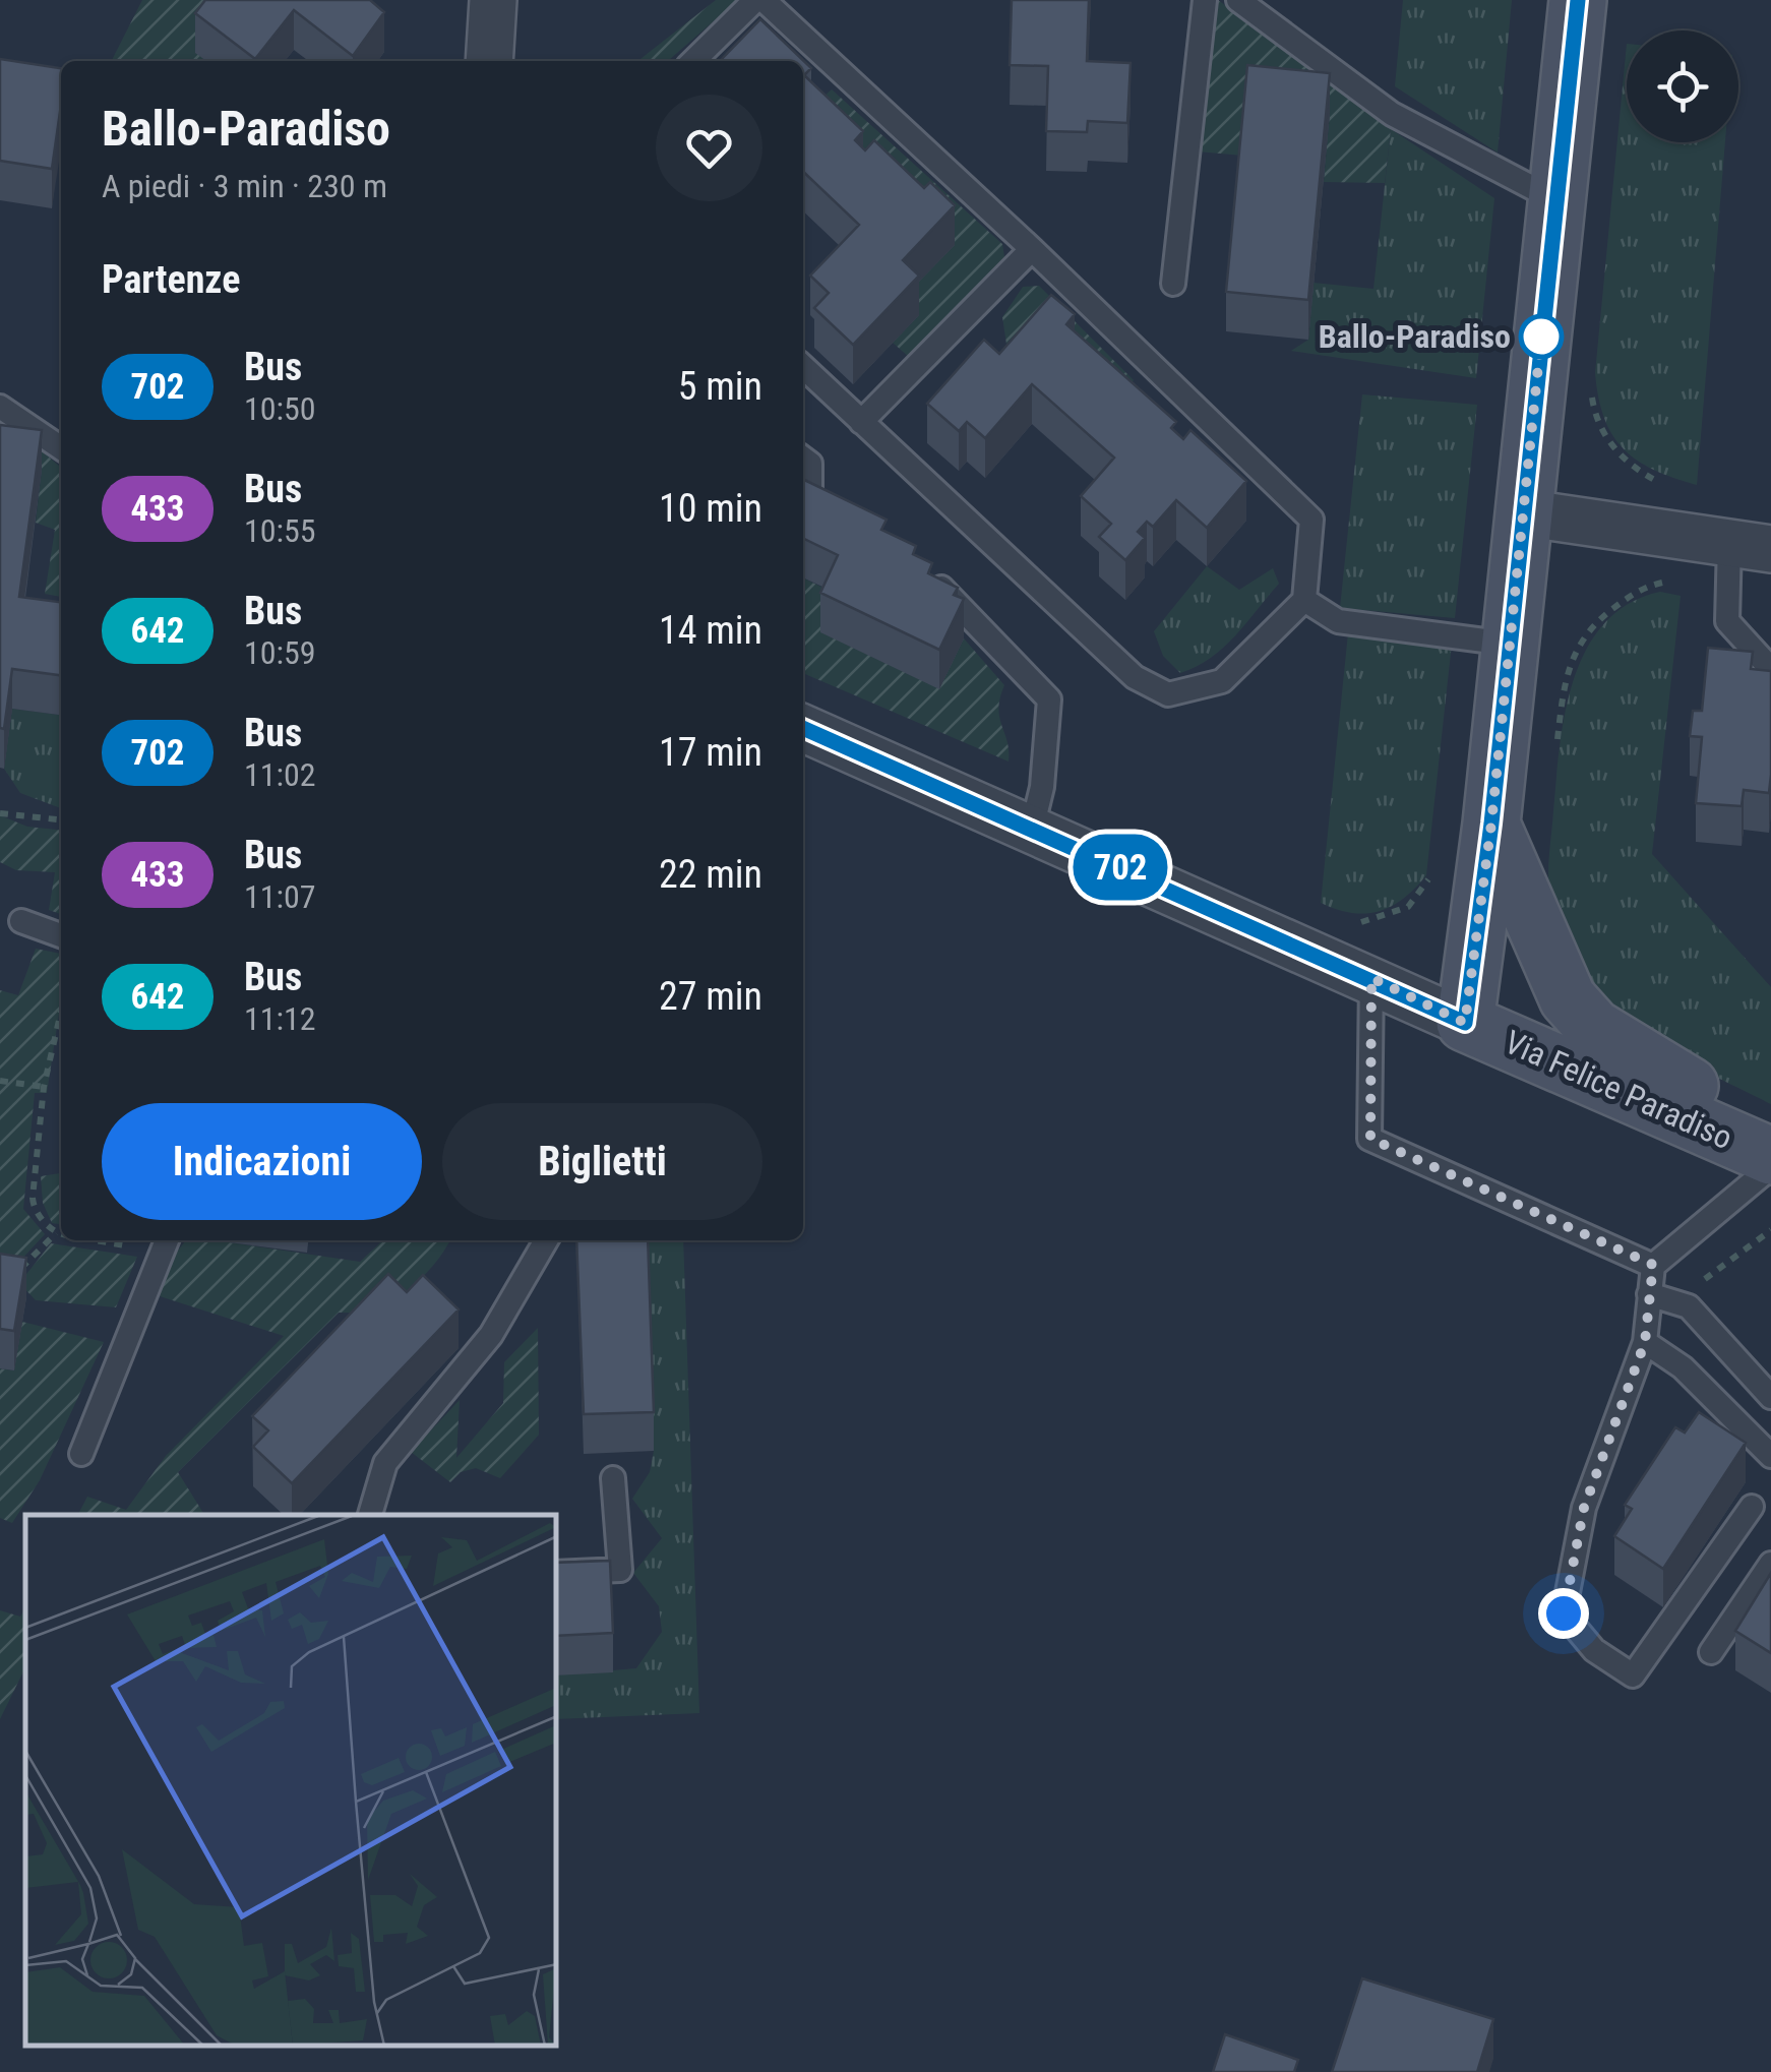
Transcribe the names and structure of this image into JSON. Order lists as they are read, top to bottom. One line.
{"streets":{"main road":["Via Felice Paradiso"]},"places":["Ballo-Paradiso"],"lines":["bus line 702"],"page":{"on_map":"702","heading":[["Ballo-Paradiso","A piedi · 3 min · 230 m"],"Partenze"],"list":[{"mark":"702","name":"Bus","note":"10:50","value":"5 min"},{"mark":"433","name":"Bus","note":"10:55","value":"10 min"},{"mark":"642","name":"Bus","note":"10:59","value":"14 min"},{"mark":"702","name":"Bus","note":"11:02","value":"17 min"},{"mark":"433","name":"Bus","note":"11:07","value":"22 min"},{"mark":"642","name":"Bus","note":"11:12","value":"27 min"}],"buttons":["Indicazioni","Biglietti"]}}
